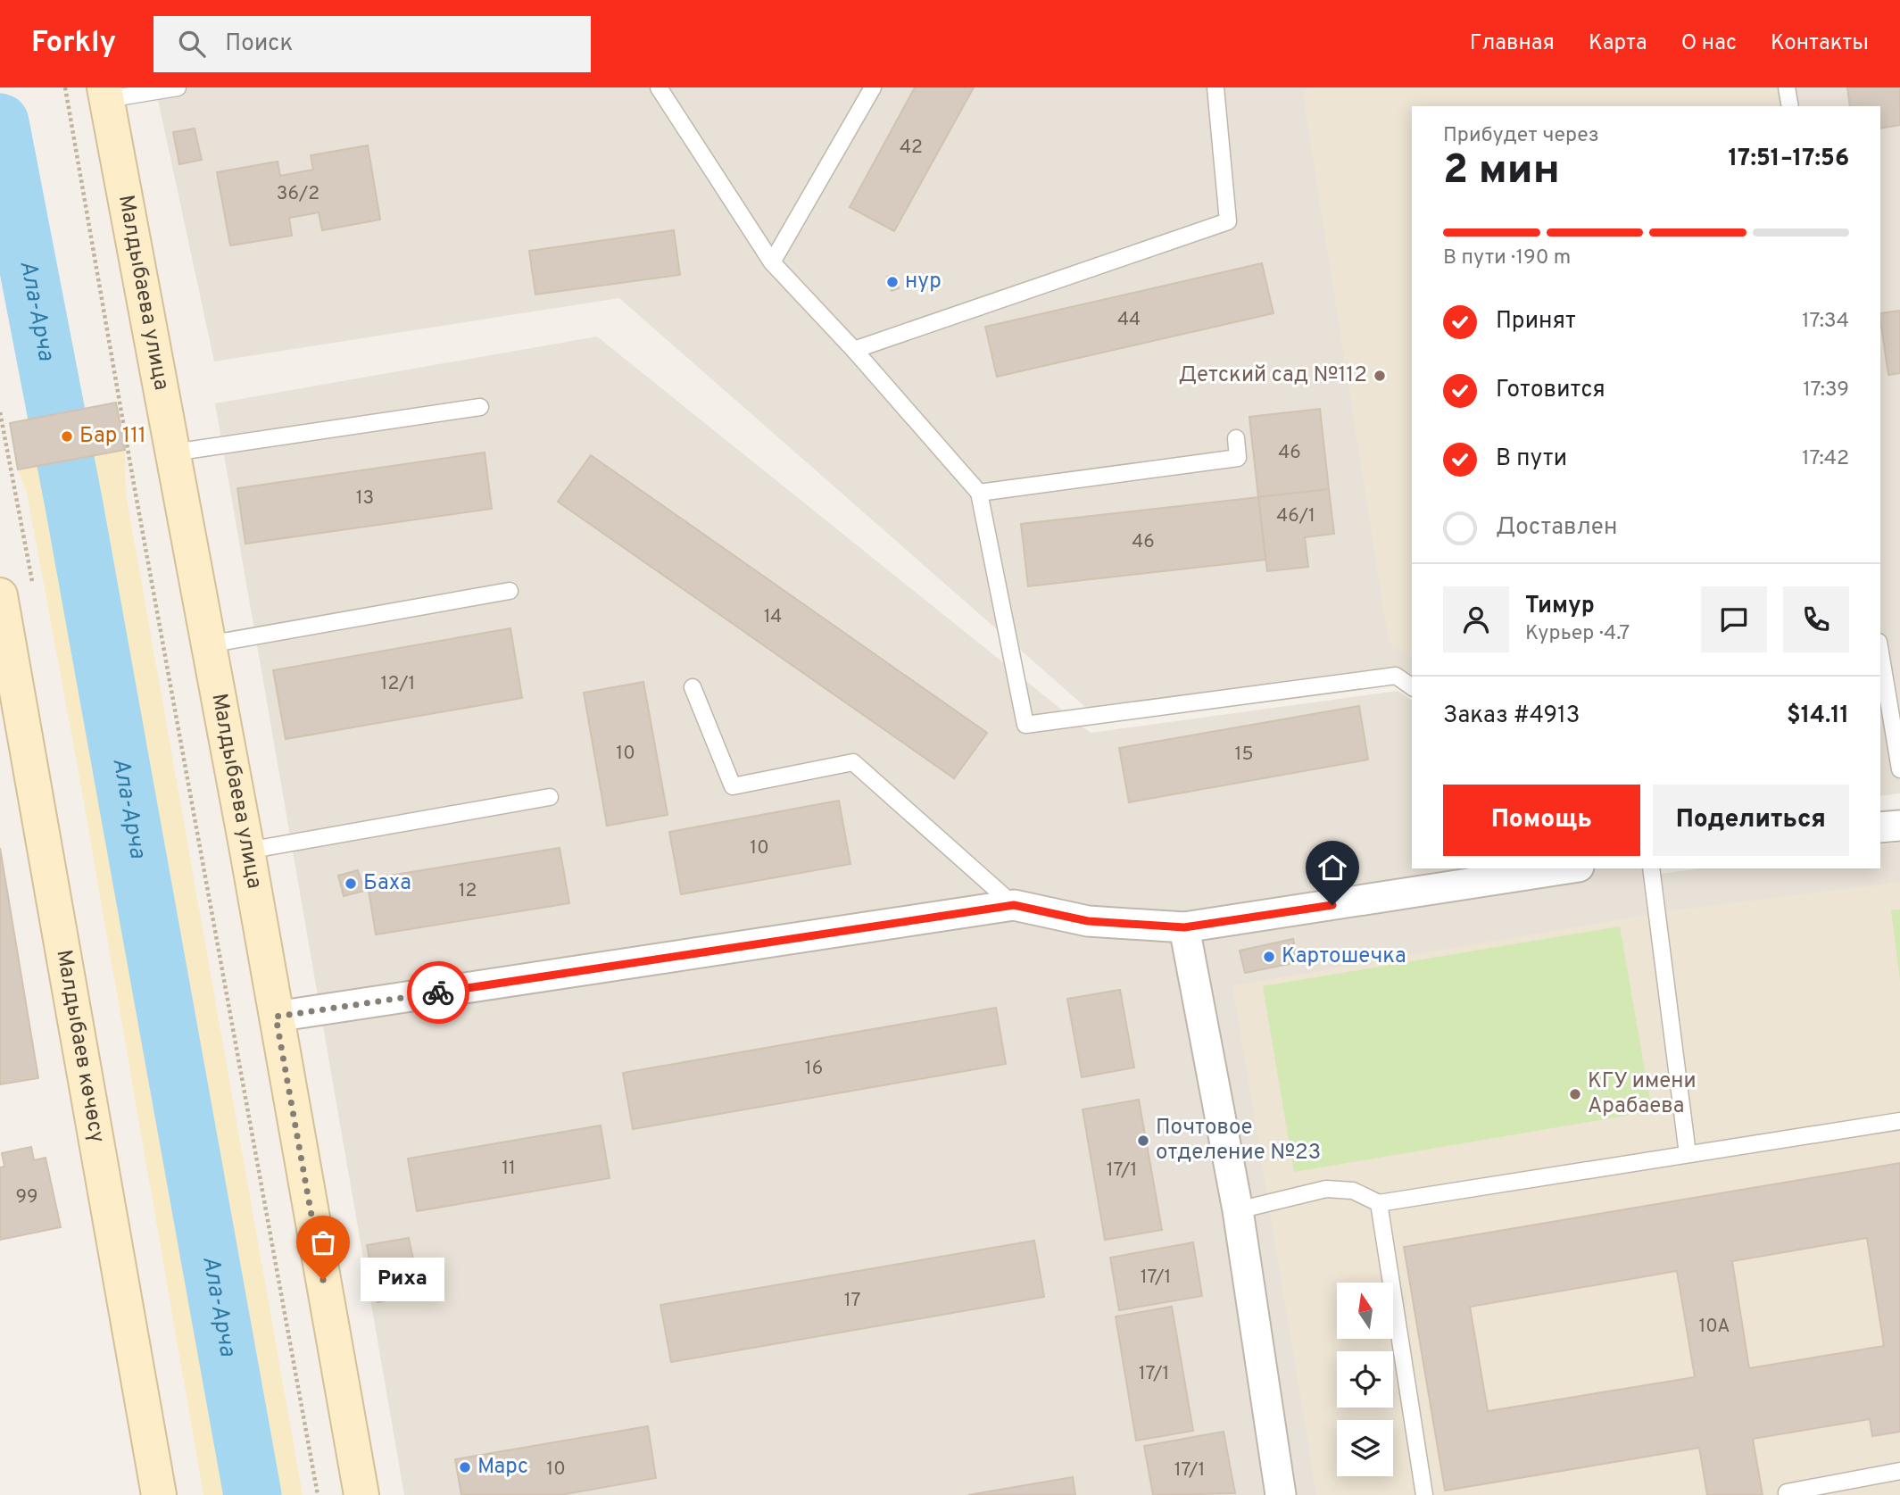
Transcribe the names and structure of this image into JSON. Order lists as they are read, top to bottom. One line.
{"streets":{"street":["Малдыбаева улица","Малдыбаев көчөсү"]},"water":["Ала-Арча"],"places":["нур","Детский сад №112","Бар 111","Баха","Картошечка","КГУ имени Арабаева","Почтовое отделение №23","Риха","Марс"],"house_numbers":["42","36/2","44","46","13","46/1","46","14","12/1","10","15","10","12","16","11","17/1","99","17/1","17","10А","17/1","10","17/1"],"north":"top","page":{"header":"Forkly","search":"Поиск","nav":["Главная","Карта","О нас","Контакты"],"heading":["2 мин","Прибудет через","17:51–17:56"],"panel":["Тимур","Курьер · 4.7","Заказ #4913","$14.11"],"bar":"В пути · 190 m","list":[["Принят","17:34"],["Готовится","17:39"],["В пути","17:42"],"Доставлен"],"buttons":["Помощь","Поделиться"],"bubble":"Риха"}}
